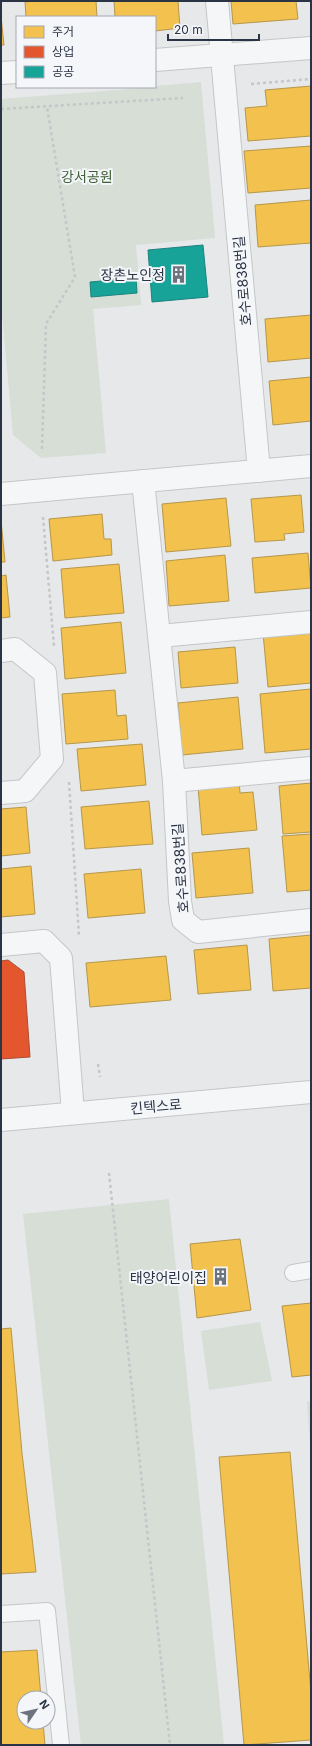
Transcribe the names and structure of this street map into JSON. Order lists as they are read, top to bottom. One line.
{"streets":{"street":["호수로838번길","킨텍스로"]},"parks":["강서공원"],"places":{"building":["장촌노인정","태양어린이집"]},"legend":["주거","상업","공공"],"scale_bar":"20 m","north":"top right"}
